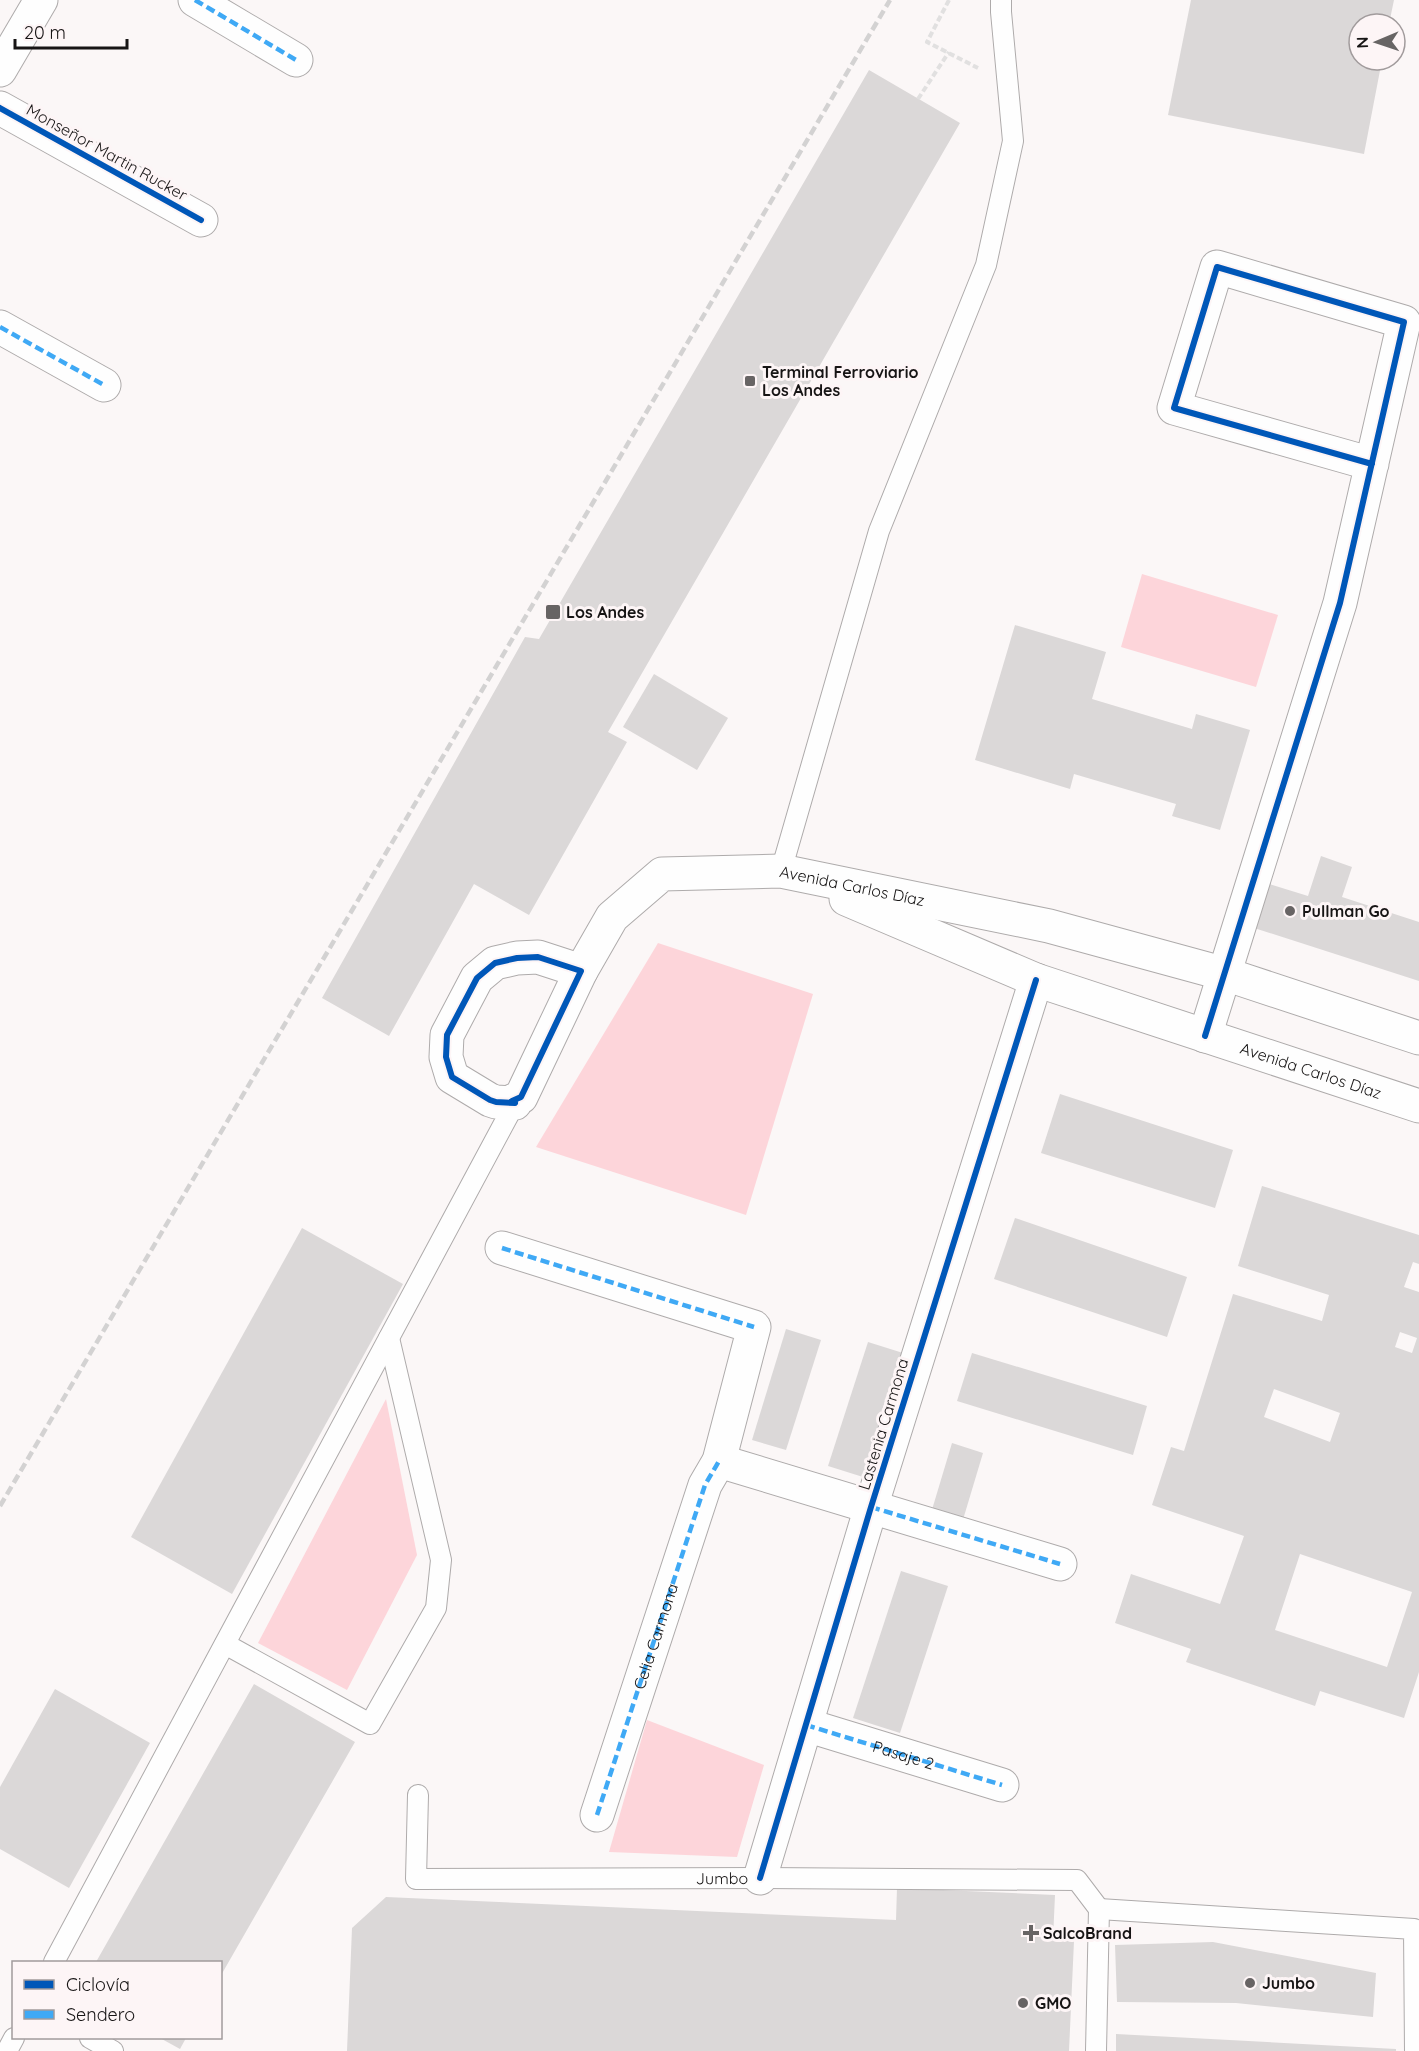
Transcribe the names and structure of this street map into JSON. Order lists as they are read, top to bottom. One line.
{"streets":{"street":["Monseñor Martin Rucker","Avenida Carlos Díaz","Lastenia Carmona","Celia Carmona","Pasaje 2"],"lane":["Jumbo"]},"crossings":[["Avenida Carlos Díaz","Lastenia Carmona"],["Lastenia Carmona","Pasaje 2"],["Lastenia Carmona","Jumbo"]],"places":{"transit":["Terminal Ferroviario Los Andes","Los Andes"],"other":["Pullman Go","Jumbo","GMO"],"health":["SalcoBrand"]},"legend":["Ciclovía","Sendero"],"scale_bar":"20 m","north":"left"}
